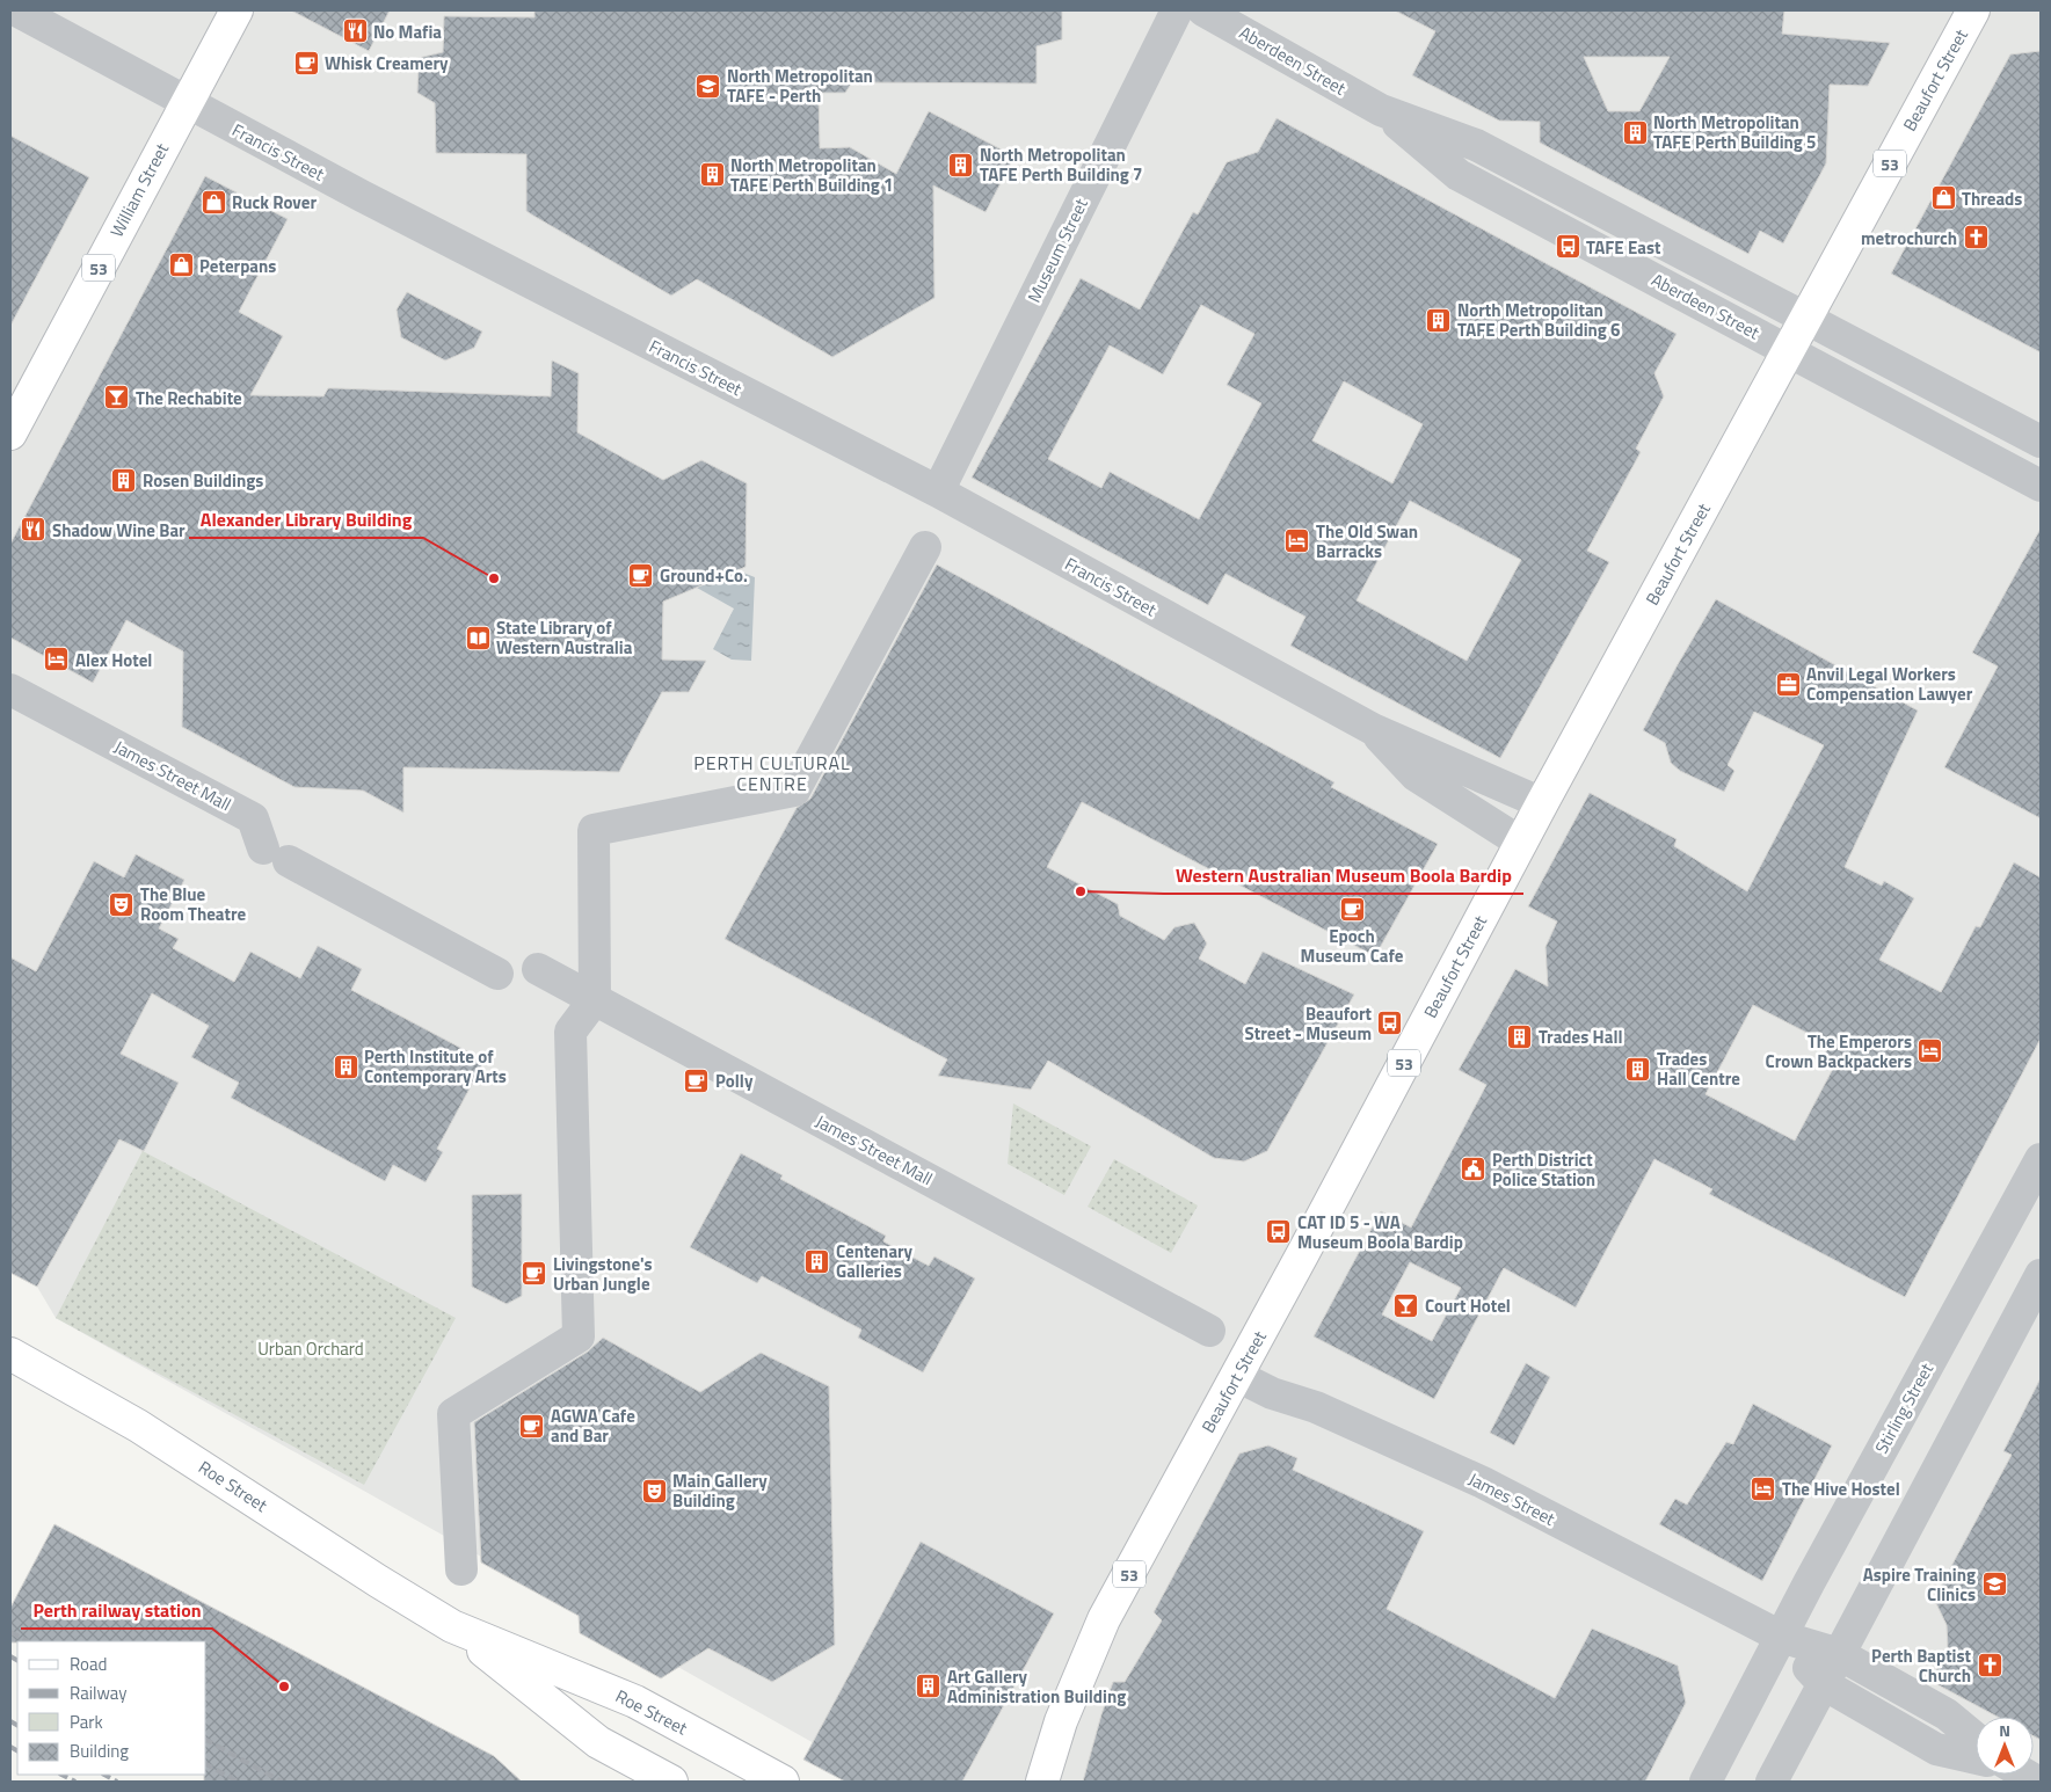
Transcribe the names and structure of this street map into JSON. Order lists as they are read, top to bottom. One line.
{"streets":{"main road":["Beaufort Street","53","William Street","Roe Street"],"street":["Aberdeen Street","Francis Street","Museum Street","James Street Mall","Stirling Street","James Street"]},"crossings":[["Aberdeen Street","Beaufort Street"],["Beaufort Street","Francis Street"],["Beaufort Street","James Street"],["Francis Street","William Street"],["Francis Street","Museum Street"],["Stirling Street","James Street"]],"districts":["PERTH CULTURAL CENTRE"],"parks":["Urban Orchard"],"places":{"restaurant":["No Mafia","Shadow Wine Bar"],"cafe":["Whisk Creamery","Ground+Co.","Epoch Museum Cafe","Polly","Livingstone's Urban Jungle","AGWA Cafe and Bar"],"school or university":["North Metropolitan TAFE - Perth","Aspire Training Clinics"],"building":["North Metropolitan TAFE Perth Building 5","North Metropolitan TAFE Perth Building 7","North Metropolitan TAFE Perth Building 1","North Metropolitan TAFE Perth Building 6","Rosen Buildings","Trades Hall","Perth Institute of Contemporary Arts","Trades Hall Centre","Centenary Galleries","Art Gallery Administration Building"],"shop":["Threads","Ruck Rover","Peterpans"],"church":["metrochurch","Perth Baptist Church"],"bus stop":["TAFE East","Beaufort Street - Museum","CAT ID 5 - WA Museum Boola Bardip"],"bar":["The Rechabite","Court Hotel"],"hotel":["The Old Swan Barracks","Alex Hotel","The Emperors Crown Backpackers","The Hive Hostel"],"other":["Alexander Library Building","Western Australian Museum Boola Bardip","Perth railway station"],"library":["State Library of Western Australia"],"office":["Anvil Legal Workers Compensation Lawyer"],"theatre":["The Blue Room Theatre","Main Gallery Building"],"public building":["Perth District Police Station"]},"legend":["Road","Railway","Park","Building"],"north":"top"}
